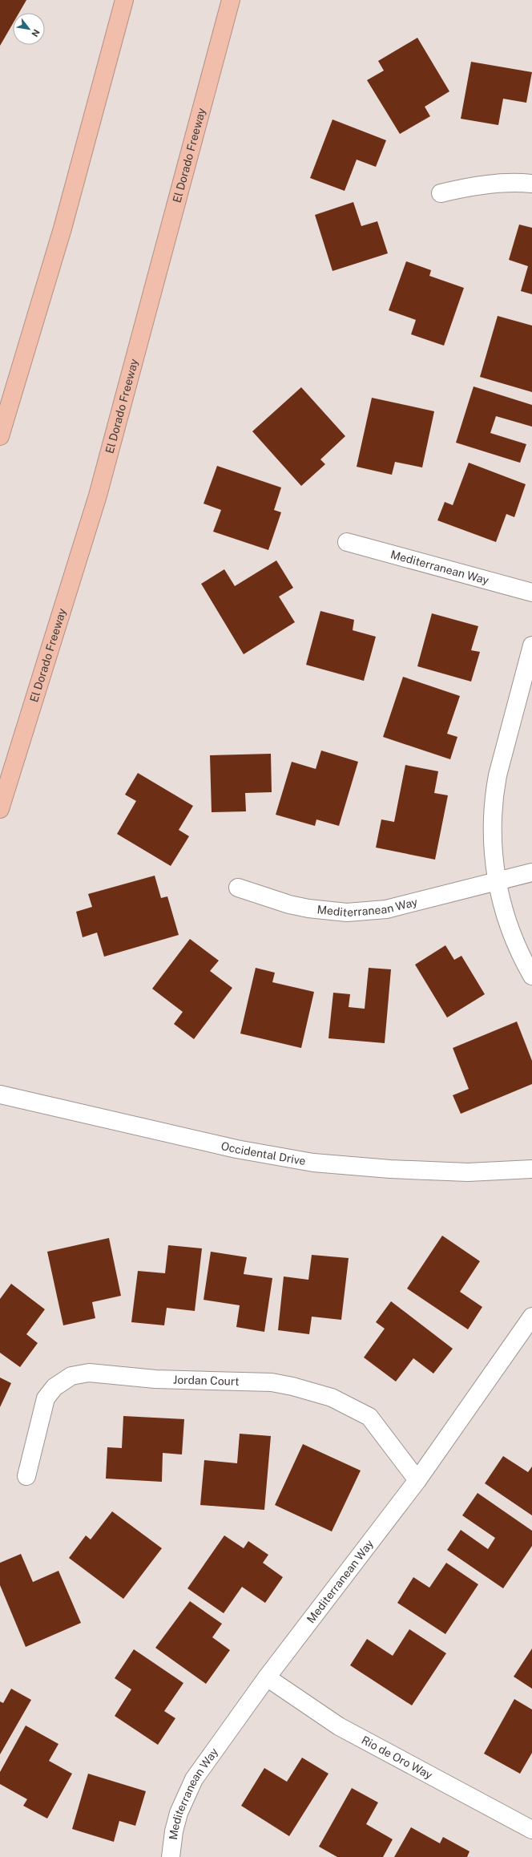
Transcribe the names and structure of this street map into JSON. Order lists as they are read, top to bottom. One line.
{"streets":{"highway":["El Dorado Freeway"],"street":["Mediterranean Way","Occidental Drive","Jordan Court","Rio de Oro Way"]},"crossings":[["Mediterranean Way","Jordan Court"],["Mediterranean Way","Rio de Oro Way"]],"north":"bottom right"}
